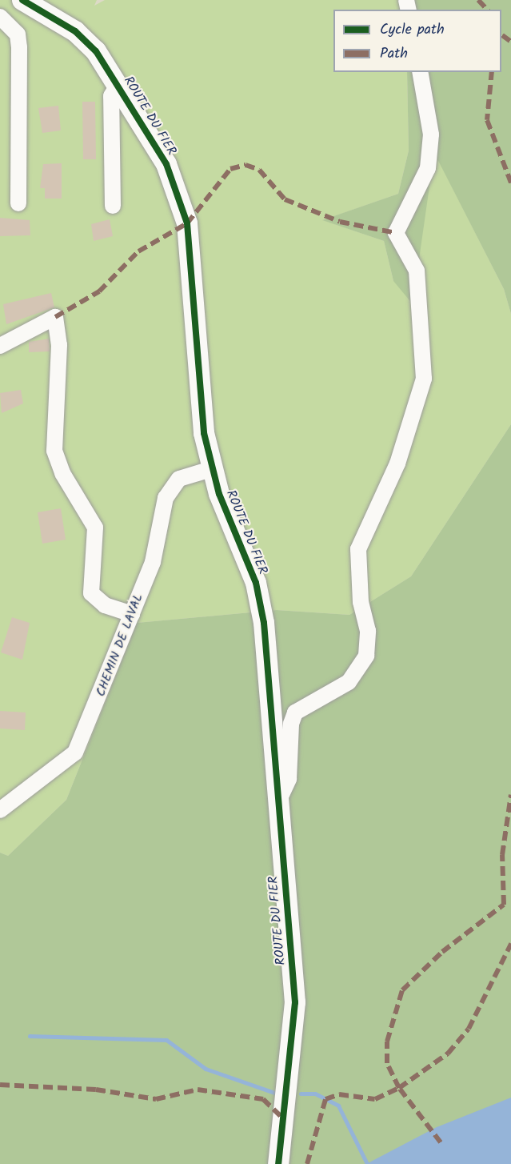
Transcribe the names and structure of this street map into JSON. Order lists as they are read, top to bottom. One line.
{"streets":{"main road":["ROUTE DU FIER"],"street":["CHEMIN DE LAVAL"]},"crossings":[["ROUTE DU FIER","CHEMIN DE LAVAL"]],"legend":["Cycle path","Path"]}
